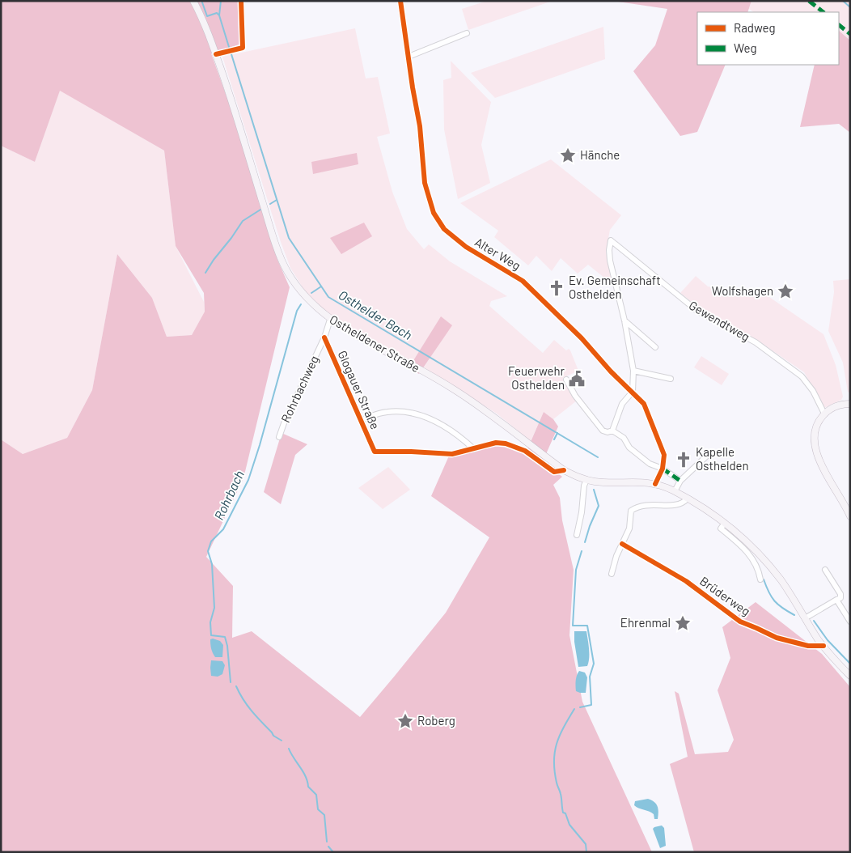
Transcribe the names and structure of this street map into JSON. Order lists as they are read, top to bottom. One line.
{"streets":{"main road":["Ostheldener Straße"],"street":["Alter Weg","Gewendtweg","Rohrbachweg","Glogauer Straße","Brüderweg"]},"crossings":[["Alter Weg","Gewendtweg"],["Alter Weg","Ostheldener Straße"],["Ostheldener Straße","Rohrbachweg"],["Ostheldener Straße","Brüderweg"],["Rohrbachweg","Glogauer Straße"]],"water":["Osthelder Bach","Rohrbach"],"places":{"place":["Hänche","Wolfshagen","Ehrenmal","Roberg"],"church":["Ev. Gemeinschaft Osthelden","Kapelle Osthelden"],"public building":["Feuerwehr Osthelden"]},"legend":["Radweg","Weg"]}
